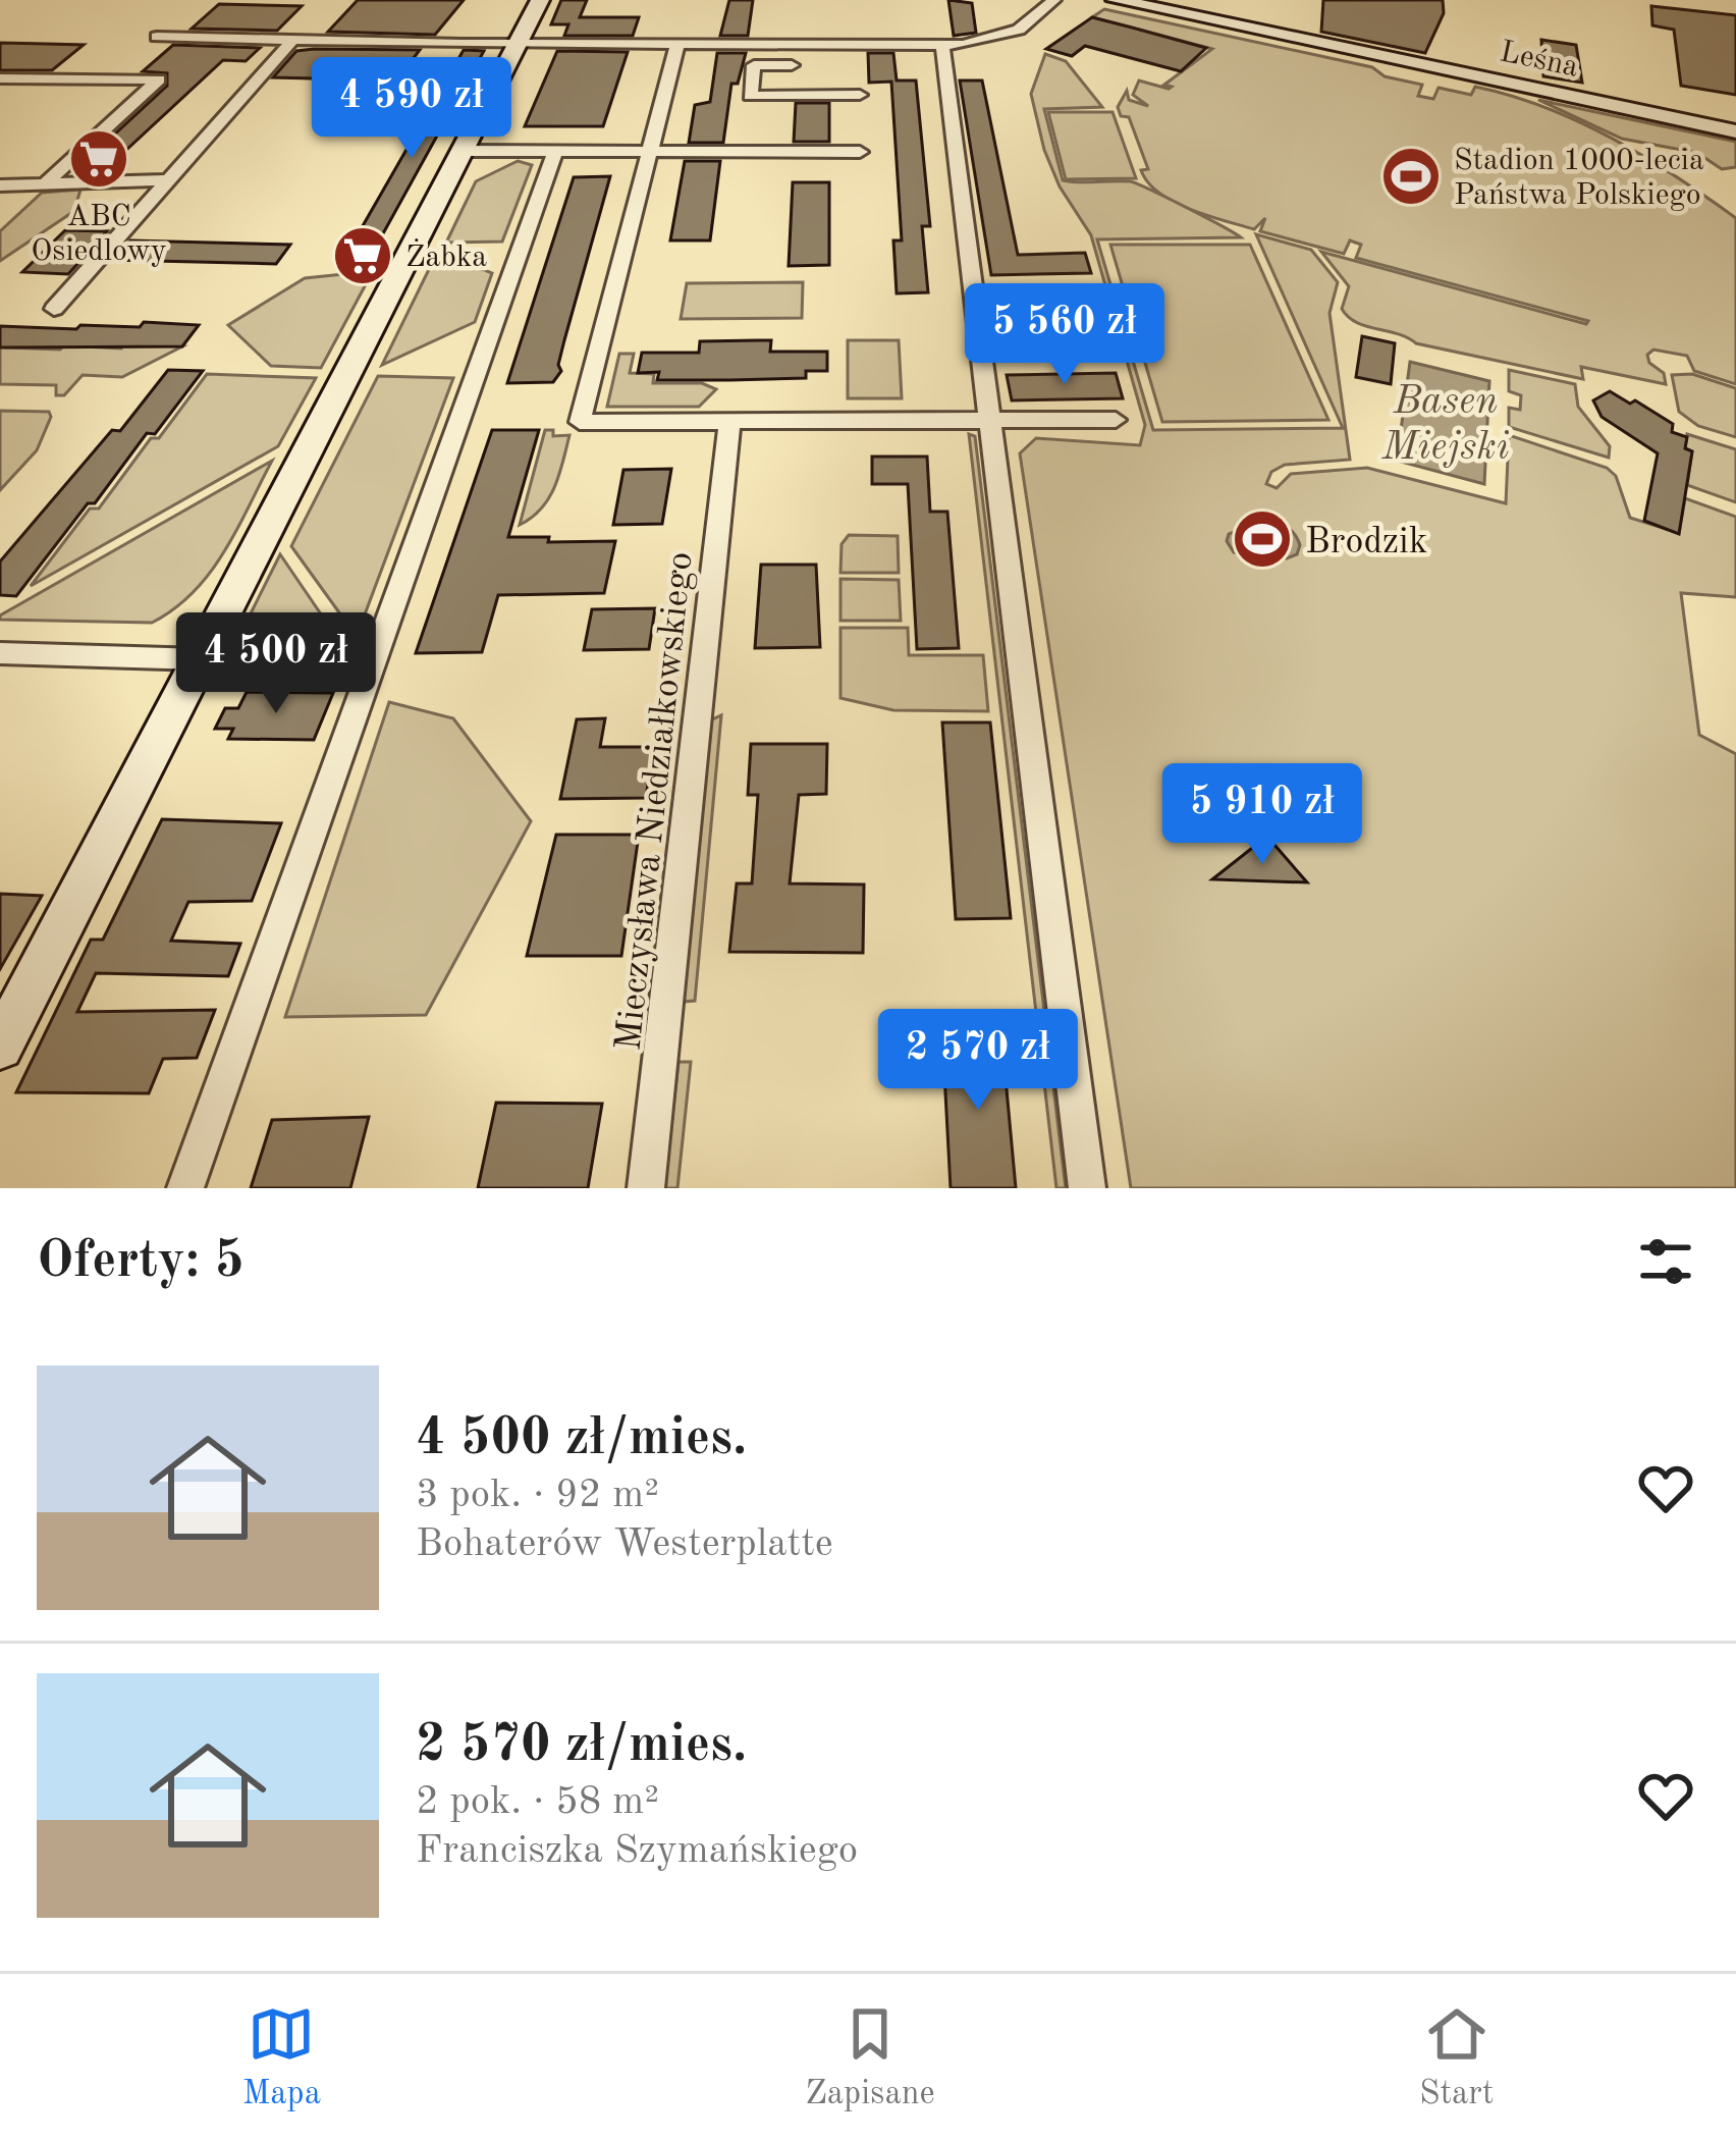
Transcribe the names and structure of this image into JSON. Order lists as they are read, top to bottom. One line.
{"streets":{"street":["Leśna","Mieczysława Niedziałkowskiego"]},"water":["Basen Miejski"],"places":{"supermarket":["ABC Osiedlowy","Żabka"],"sports":["Stadion 1000-lecia Państwa Polskiego","Brodzik"]},"page":{"price":["4 590 zł","5 560 zł","4 500 zł","5 910 zł","2 570 zł"],"heading":"Oferty: 5","list":[{"name":"4 500 zł/mies.","note":"3 pok. · 92 m² · Bohaterów Westerplatte"},{"name":"2 570 zł/mies.","note":"2 pok. · 58 m² · Franciszka Szymańskiego"}],"tabs":["Mapa","Zapisane","Start"]}}
